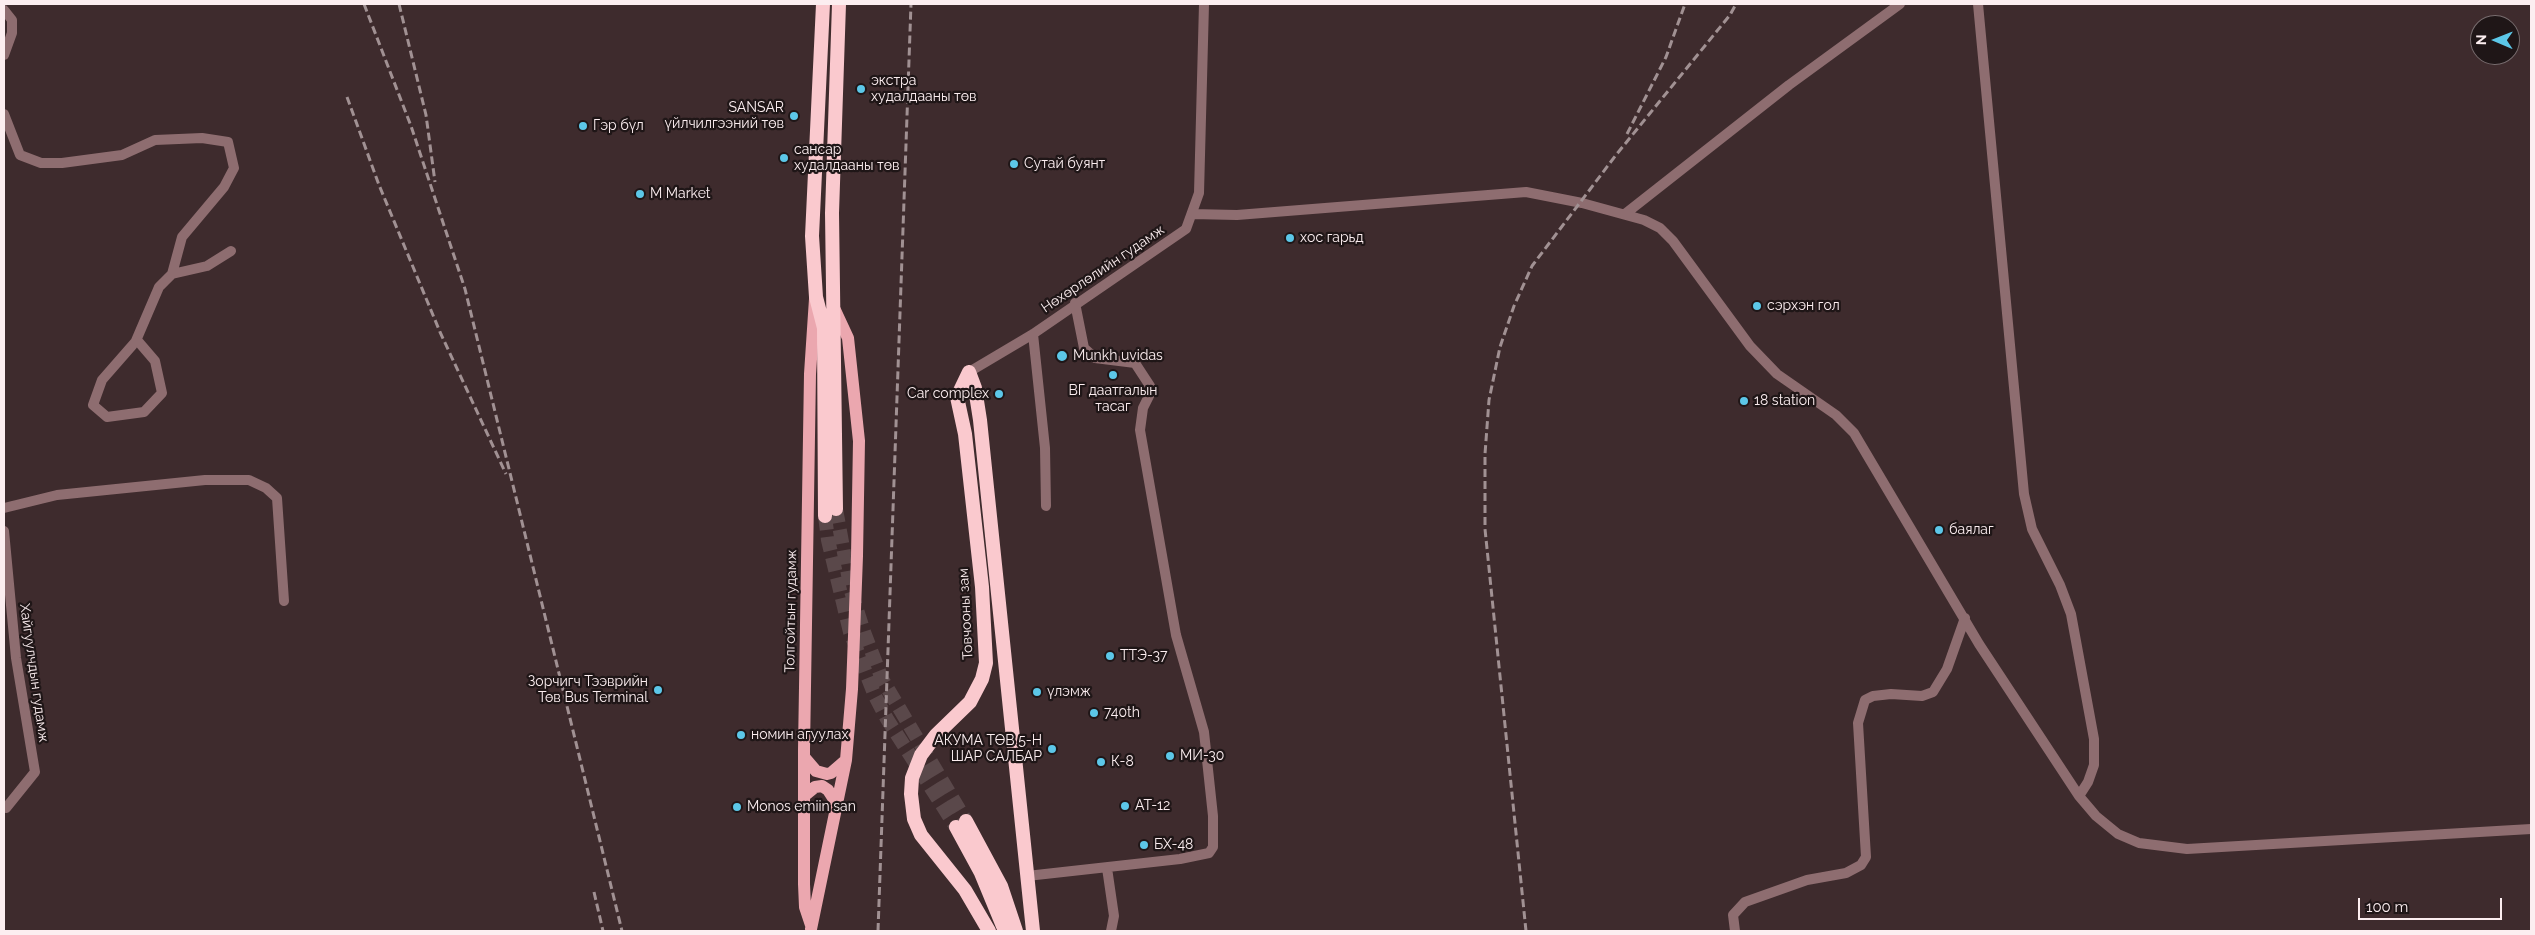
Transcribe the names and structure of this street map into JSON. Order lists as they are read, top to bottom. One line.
{"streets":{"highway":["Товчооны зам"],"main road":["Толгойтын гудамж"],"street":["Нөхөрлөлийн гудамж","Хайгуулчдын гудамж"]},"crossings":[["Нөхөрлөлийн гудамж","Товчооны зам"]],"places":["экстра худалдааны төв","SANSAR үйлчилгээний төв","Гэр бүл","сансар худалдааны төв","Сутай буянт","М Market","хос гарьд","сэрхэн гол","Munkh uvidas","ВГ даатгалын тасаг","Car complex","18 station","баялаг","ТТЭ-37","Зорчигч Тээврийн Төв Bus Terminal","үлэмж","740th","номин агуулах","АКУМА ТӨВ 5-Н ШАР САЛБАР","МИ-30","К-8","АТ-12","Monos emiin san","БХ-48"],"scale_bar":"100 m","north":"left"}
